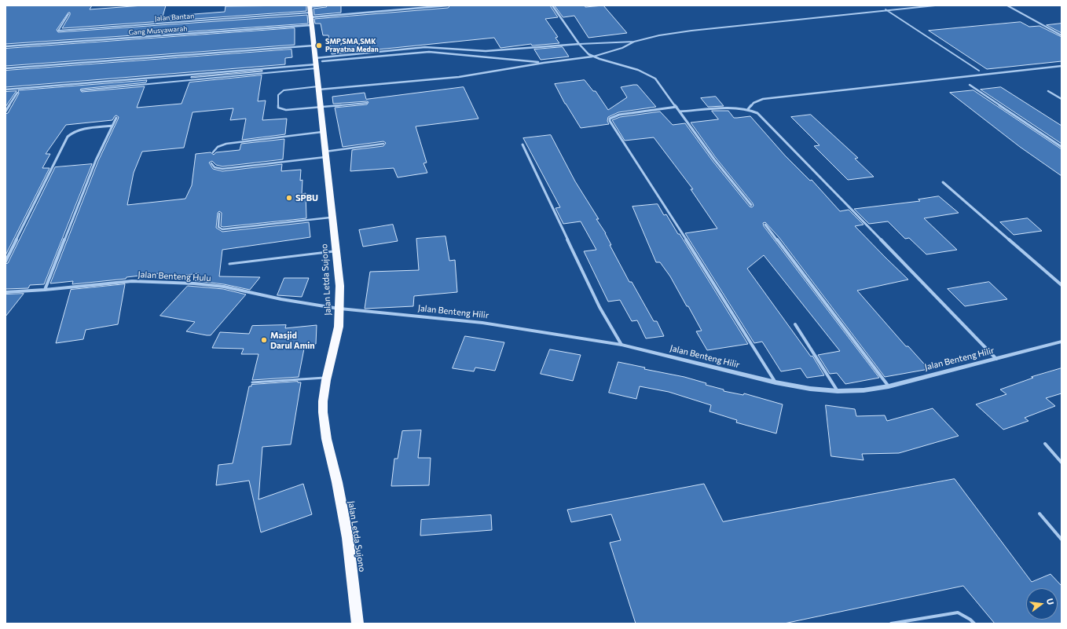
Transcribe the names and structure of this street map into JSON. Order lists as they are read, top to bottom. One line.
{"streets":{"highway":["Jalan Letda Sujono"],"street":["Gang Musyawarah","Jalan Benteng Hulu","Jalan Benteng Hilir"],"lane":["Jalan Bantan"]},"crossings":[["Jalan Bantan","Jalan Letda Sujono"],["Gang Musyawarah","Jalan Letda Sujono"],["Jalan Benteng Hulu","Jalan Letda Sujono"],["Jalan Benteng Hulu","Jalan Benteng Hilir"],["Jalan Letda Sujono","Jalan Benteng Hilir"]],"places":["SMP,SMA,SMK Prayatna Medan","SPBU","Masjid Darul Amin"],"north":"right"}
